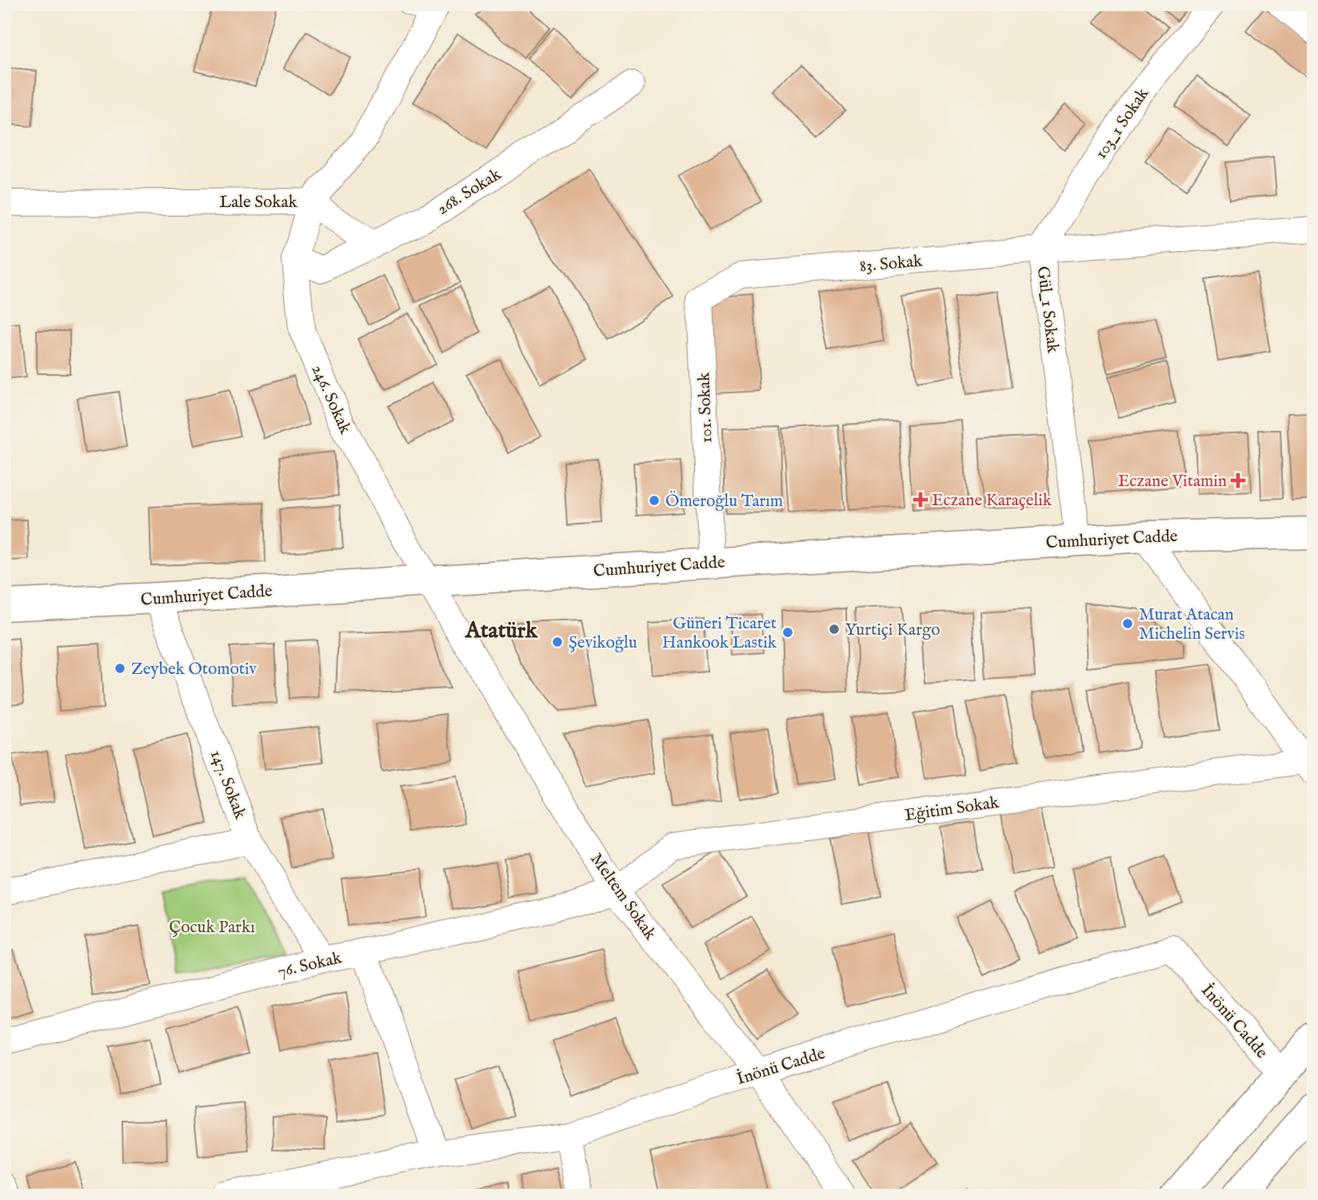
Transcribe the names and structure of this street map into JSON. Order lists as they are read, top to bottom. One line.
{"streets":{"main road":["Cumhuriyet Cadde"],"street":["103_1 Sokak","268. Sokak","Lale Sokak","83. Sokak","Gül_1 Sokak","246. Sokak","101. Sokak","147. Sokak","Eğitim Sokak","Meltem Sokak","76. Sokak","İnönü Cadde"]},"crossings":[["103_1 Sokak","83. Sokak"],["103_1 Sokak","Gül_1 Sokak"],["268. Sokak","246. Sokak"],["Lale Sokak","246. Sokak"],["83. Sokak","Gül_1 Sokak"],["83. Sokak","101. Sokak"],["Gül_1 Sokak","Cumhuriyet Cadde"],["246. Sokak","Cumhuriyet Cadde"],["246. Sokak","Meltem Sokak"],["101. Sokak","Cumhuriyet Cadde"],["Cumhuriyet Cadde","147. Sokak"],["Cumhuriyet Cadde","Meltem Sokak"],["147. Sokak","76. Sokak"],["Eğitim Sokak","Meltem Sokak"],["Eğitim Sokak","76. Sokak"],["Meltem Sokak","76. Sokak"],["Meltem Sokak","İnönü Cadde"]],"districts":["Atatürk"],"parks":["Çocuk Parkı"],"places":{"health":["Eczane Vitamin","Eczane Karaçelik"],"other":["Ömeroğlu Tarım","Murat Atacan Michelin Servis","Yurtiçi Kargo","Güneri Ticaret Hankook Lastik","Şevikoğlu","Zeybek Otomotiv"]}}
